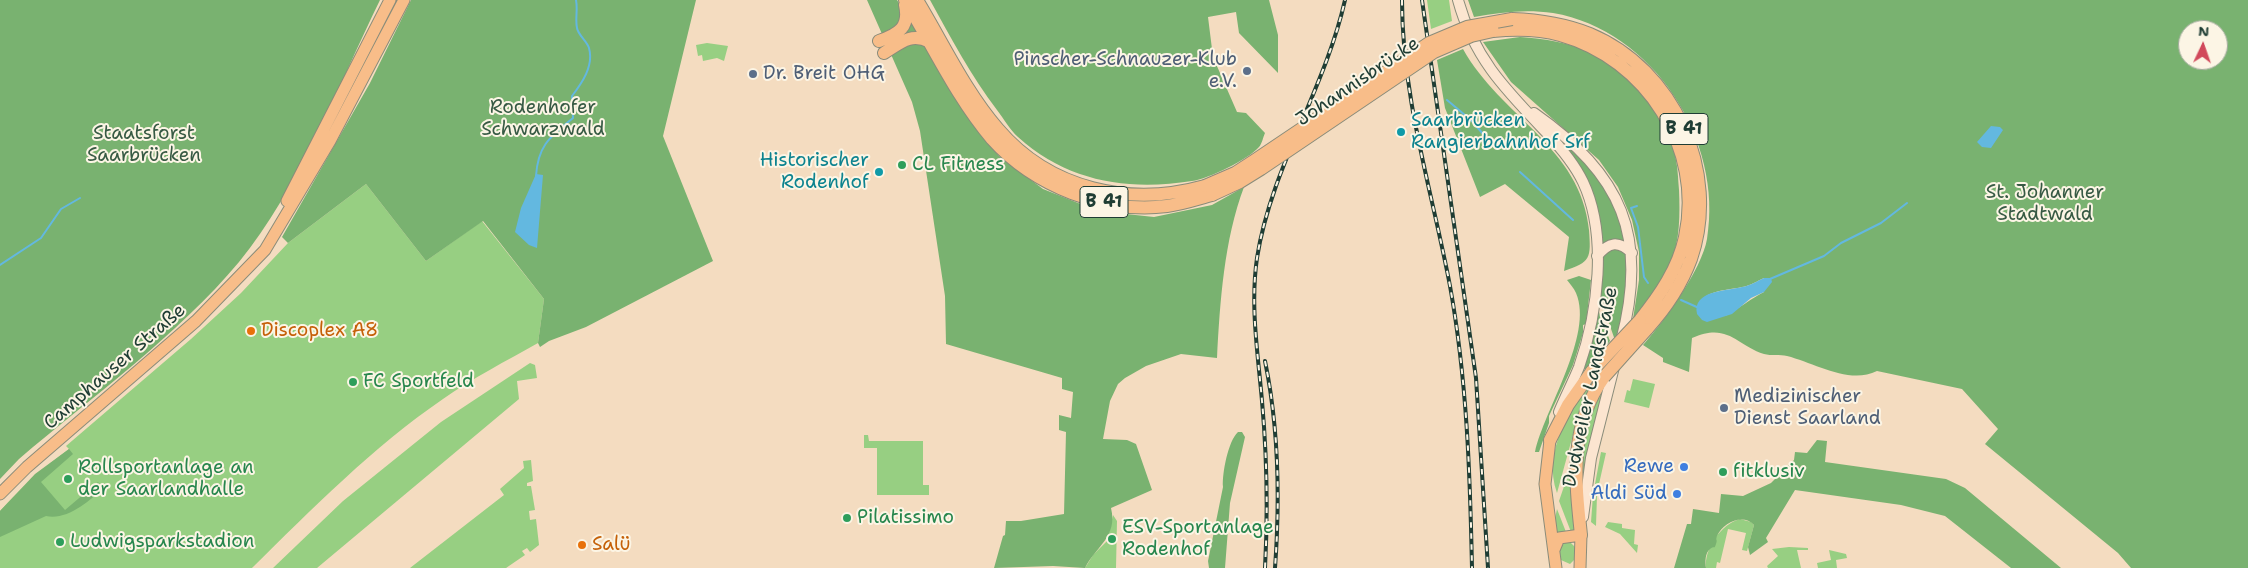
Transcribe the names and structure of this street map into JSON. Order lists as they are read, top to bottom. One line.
{"streets":{"highway":["Johannisbrücke","B 41"],"main road":["Camphauser Straße","Dudweiler Landstraße"]},"crossings":[["Johannisbrücke","B 41"],["B 41","Dudweiler Landstraße"]],"parks":["Rodenhofer Schwarzwald","Staatsforst Saarbrücken","St. Johanner Stadtwald"],"places":["Pinscher-Schnauzer-Klub e.V.","Dr. Breit OHG","Saarbrücken Rangierbahnhof Srf","CL Fitness","Historischer Rodenhof","Discoplex A8","FC Sportfeld","Medizinischer Dienst Saarland","Rewe","fitklusiv","Rollsportanlage an der Saarlandhalle","Aldi Süd","Pilatissimo","ESV-Sportanlage Rodenhof","Ludwigsparkstadion","Salü"],"north":"top"}
